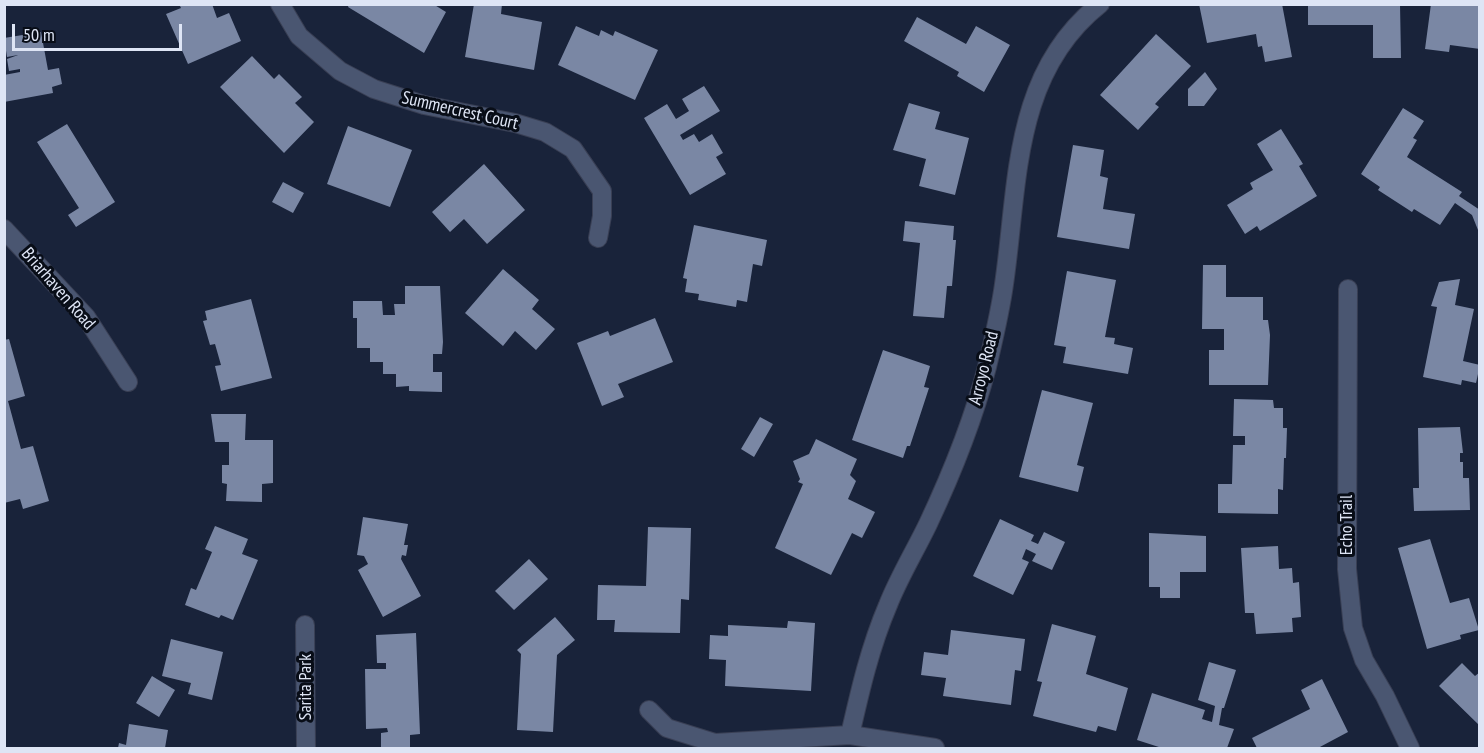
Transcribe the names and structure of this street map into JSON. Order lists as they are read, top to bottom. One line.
{"streets":{"street":["Summercrest Court","Briarhaven Road","Arroyo Road","Echo Trail","Sarita Park"]},"scale_bar":"50 m"}
